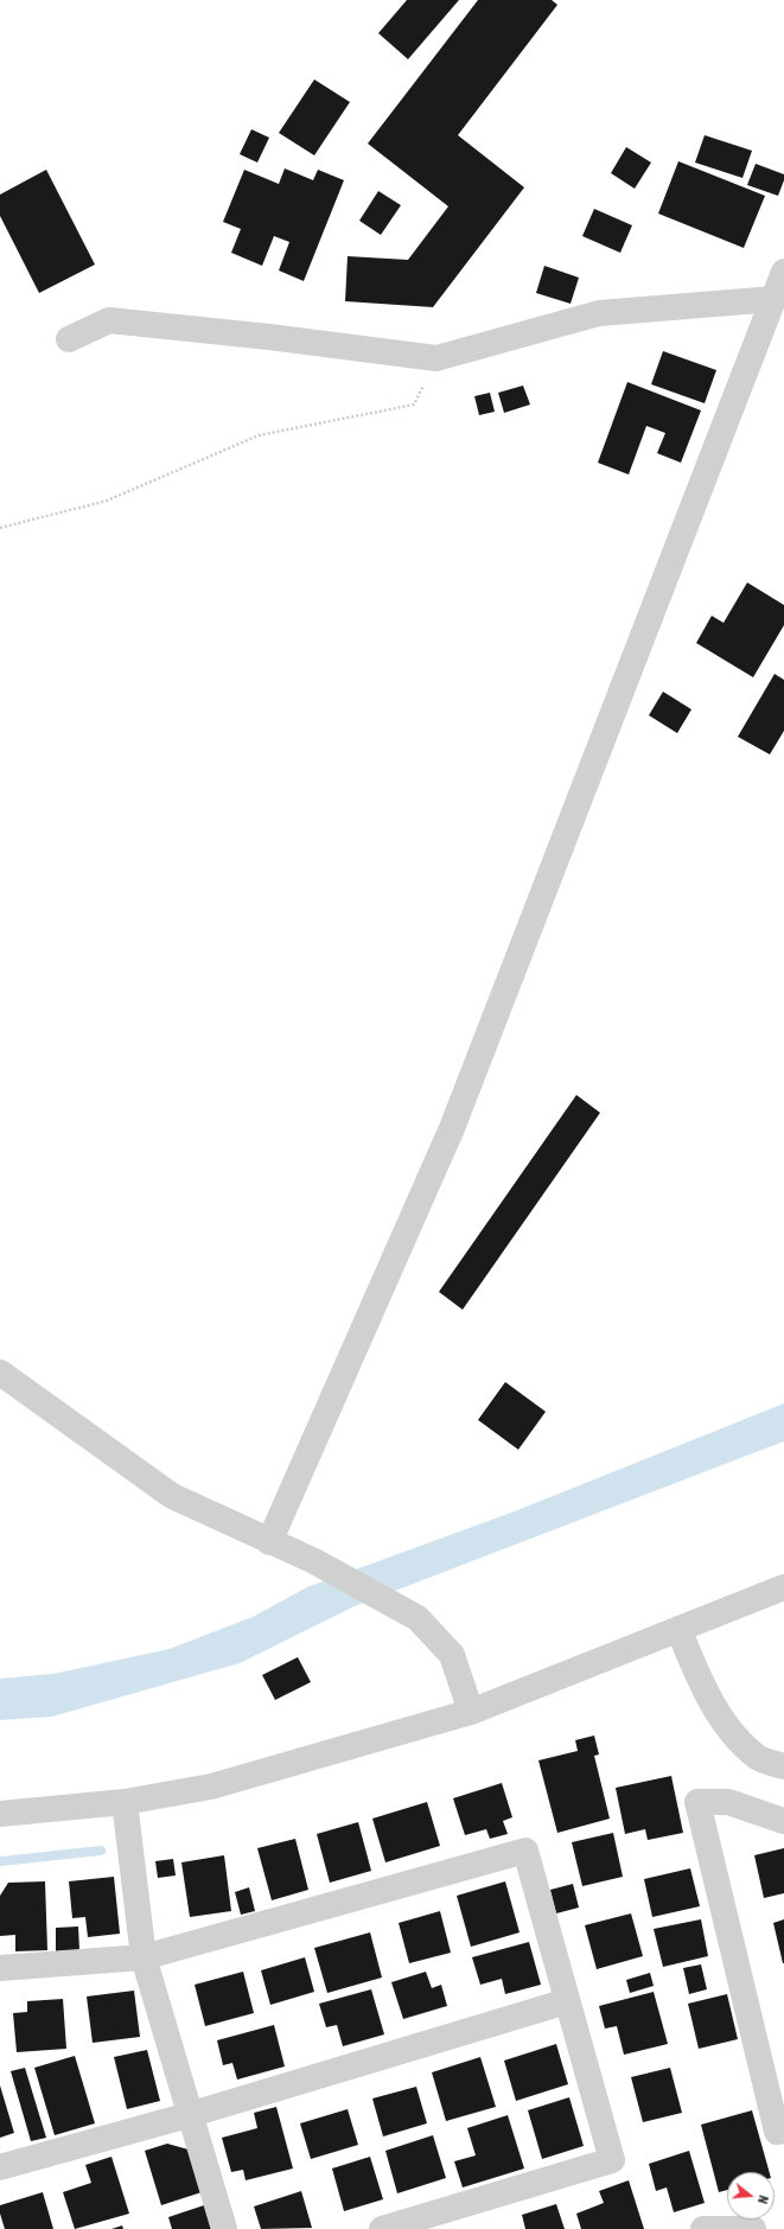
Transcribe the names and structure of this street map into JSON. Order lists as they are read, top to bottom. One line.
{"north":"right"}
